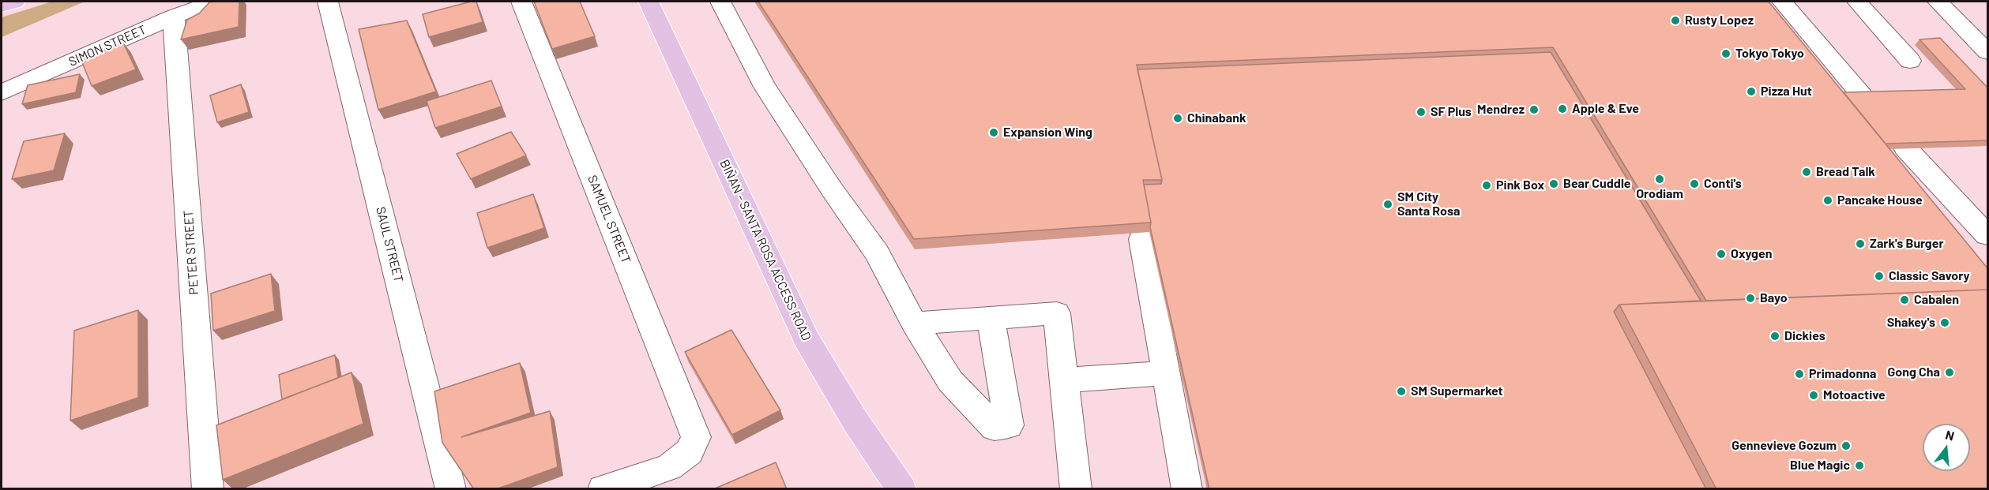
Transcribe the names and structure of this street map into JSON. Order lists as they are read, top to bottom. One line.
{"streets":{"main road":["BIÑAN - SANTA ROSA ACCESS ROAD"],"street":["SIMON STREET","SAMUEL STREET","SAUL STREET","PETER STREET"]},"crossings":[["SIMON STREET","PETER STREET"]],"places":["Rusty Lopez","Tokyo Tokyo","Pizza Hut","Apple & Eve","Mendrez","SF Plus","Chinabank","Expansion Wing","Bread Talk","Orodiam","Bear Cuddle","Conti's","Pink Box","Pancake House","SM City Santa Rosa","Zark's Burger","Oxygen","Classic Savory","Bayo","Cabalen","Shakey's","Dickies","Gong Cha","Primadonna","SM Supermarket","Motoactive","Gennevieve Gozum","Blue Magic"],"north":"top"}
